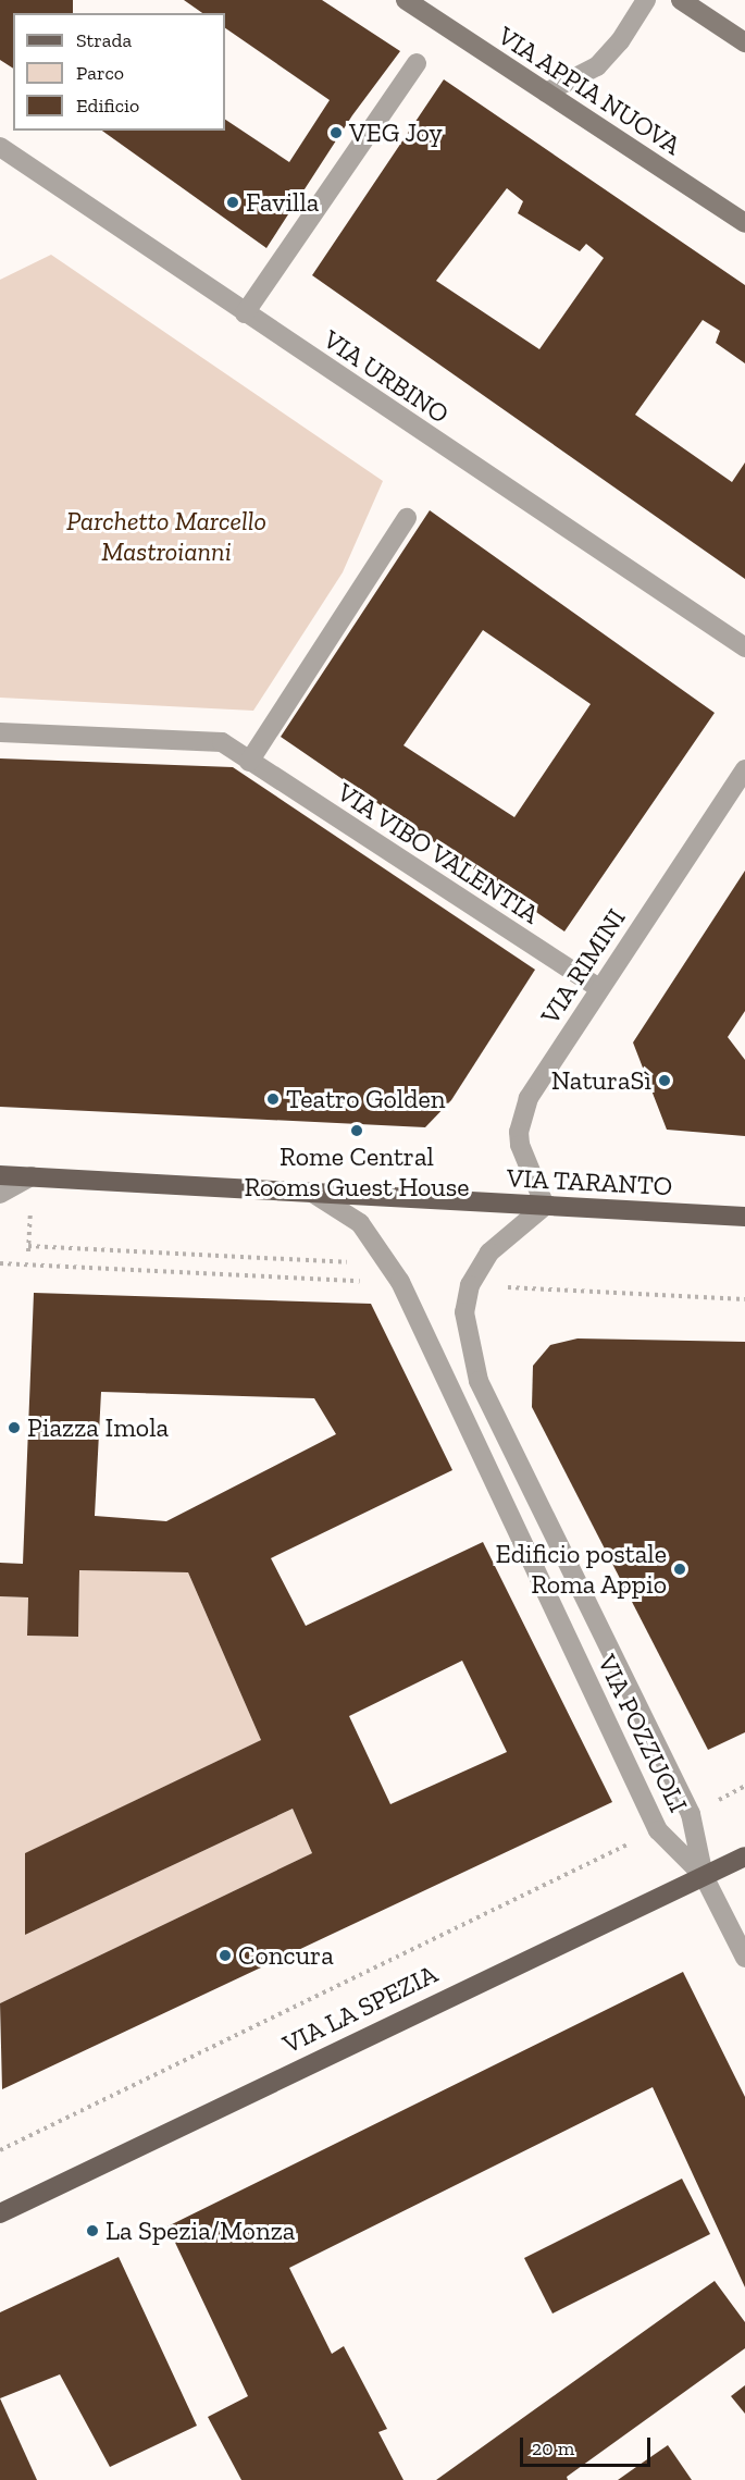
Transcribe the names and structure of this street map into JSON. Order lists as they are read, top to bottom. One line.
{"streets":{"main road":["VIA APPIA NUOVA","VIA TARANTO","VIA LA SPEZIA"],"street":["VIA URBINO","VIA VIBO VALENTIA","VIA RIMINI","VIA POZZUOLI"]},"crossings":[["VIA VIBO VALENTIA","VIA RIMINI"],["VIA RIMINI","VIA TARANTO"],["VIA RIMINI","VIA POZZUOLI"],["VIA TARANTO","VIA POZZUOLI"],["VIA POZZUOLI","VIA LA SPEZIA"]],"parks":["Parchetto Marcello Mastroianni"],"places":["VEG Joy","Favilla","NaturaSì","Teatro Golden","Rome Central Rooms Guest House","Piazza Imola","Edificio postale Roma Appio","Concura","La Spezia/Monza"],"legend":["Strada","Parco","Edificio"],"scale_bar":"20 m"}
